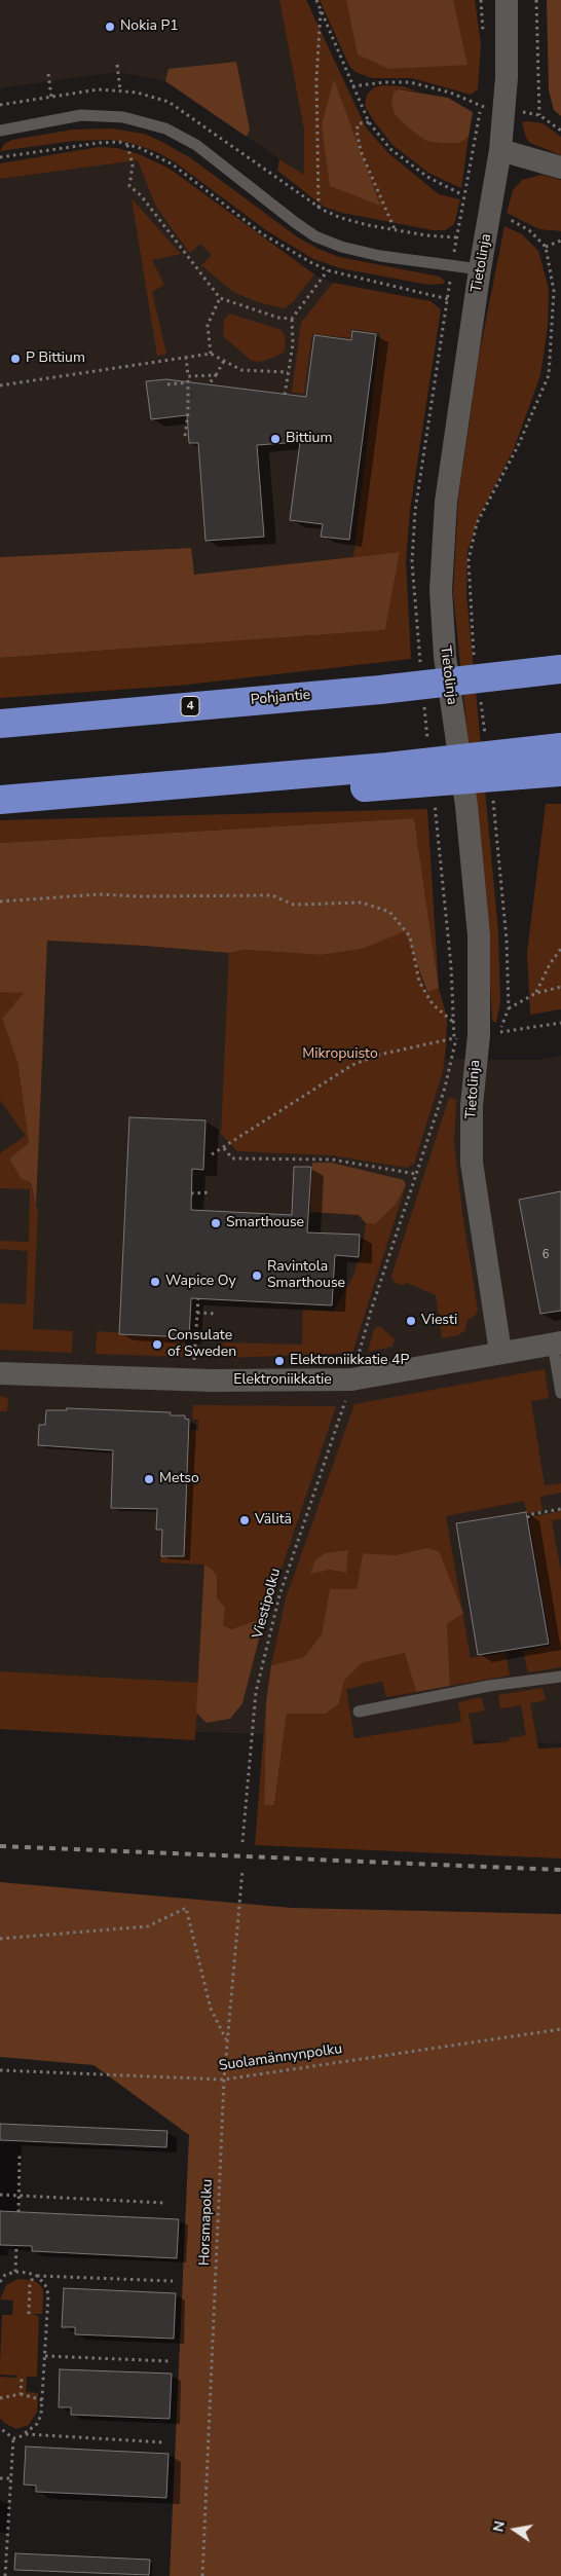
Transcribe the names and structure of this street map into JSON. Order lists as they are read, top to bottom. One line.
{"streets":{"highway":["Pohjantie","4"],"street":["Tietolinja","Elektroniikkatie"],"path":["Viestipolku","Suolamännynpolku","Horsmapolku"]},"crossings":[["Tietolinja","Elektroniikkatie"],["Elektroniikkatie","Viestipolku"],["Suolamännynpolku","Horsmapolku"]],"parks":["Mikropuisto"],"places":["Nokia P1","P Bittium","Bittium","Smarthouse","Ravintola Smarthouse","Wapice Oy","Viesti","Consulate of Sweden","Elektroniikkatie 4P","Metso","Välitä"],"house_numbers":["6"],"north":"left"}
